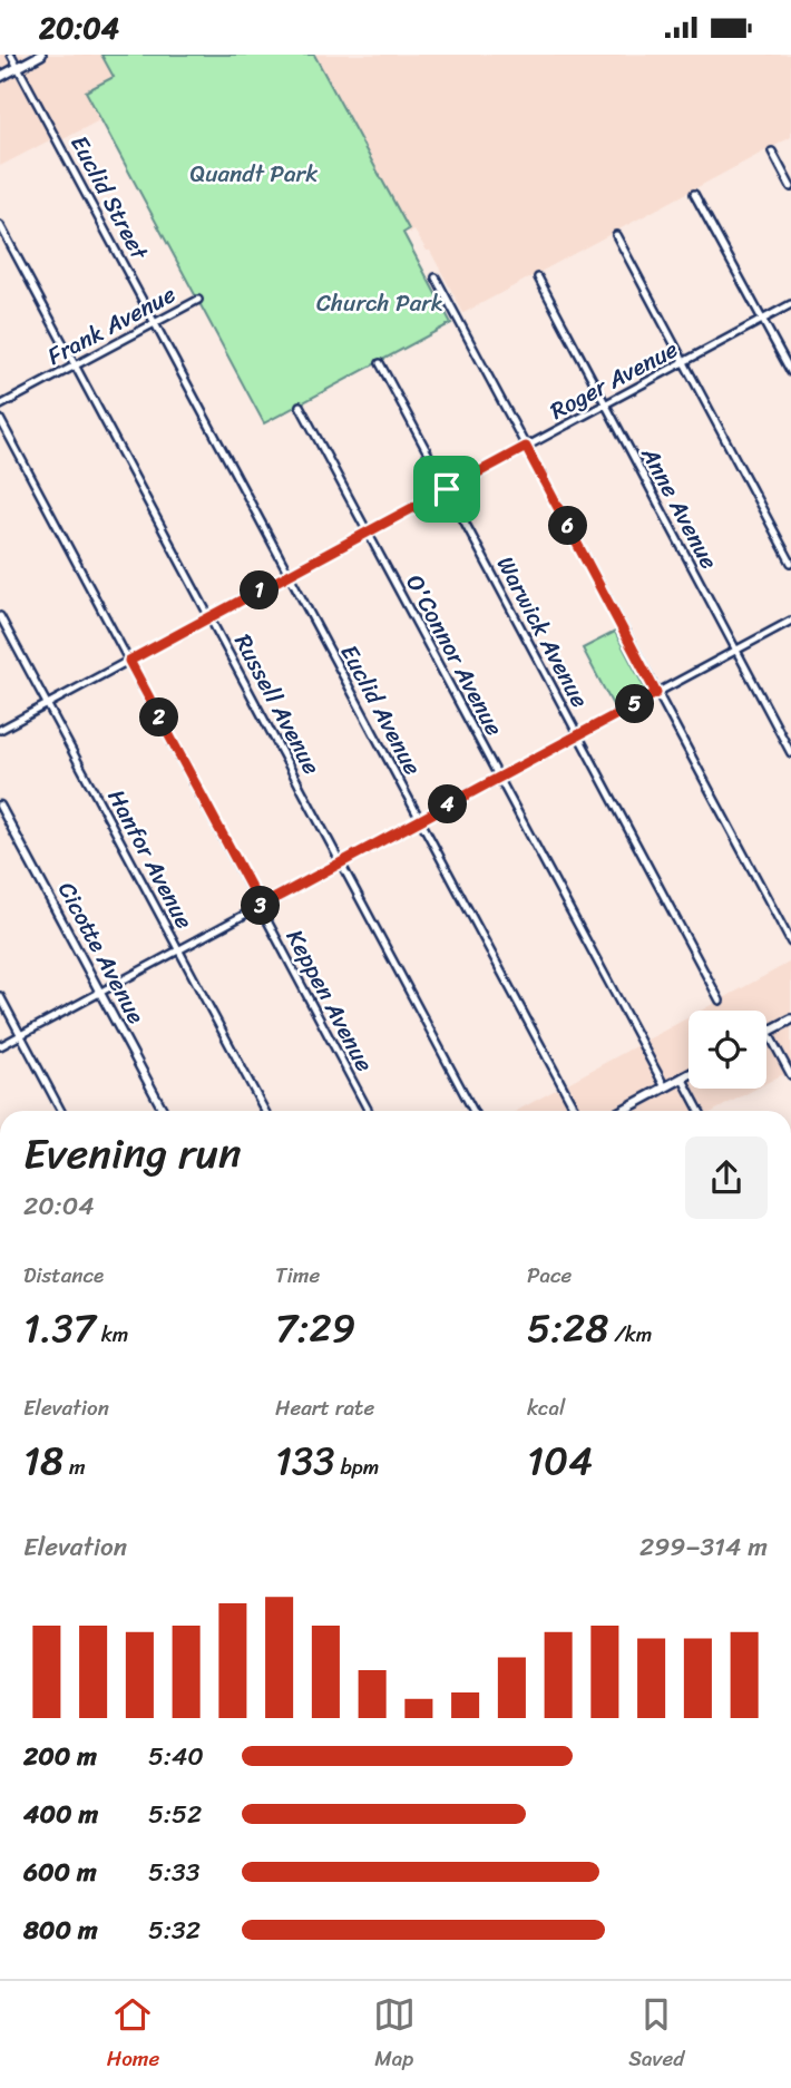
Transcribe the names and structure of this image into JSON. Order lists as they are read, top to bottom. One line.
{"streets":{"street":["Euclid Street","Frank Avenue","Roger Avenue","Anne Avenue","Warwick Avenue","O'Connor Avenue","Russell Avenue","Euclid Avenue","Hanfor Avenue","Cicotte Avenue","Keppen Avenue"]},"crossings":[["Euclid Street","Frank Avenue"],["Euclid Street","Euclid Avenue"],["Frank Avenue","Russell Avenue"],["Roger Avenue","Anne Avenue"],["Roger Avenue","Warwick Avenue"],["Roger Avenue","O'Connor Avenue"],["Roger Avenue","Russell Avenue"],["Roger Avenue","Euclid Avenue"],["Roger Avenue","Hanfor Avenue"],["Roger Avenue","Keppen Avenue"]],"parks":["Quandt Park","Church Park"],"page":{"status":"20:04","pins":["6","1","5","2","4","3"],"heading":["Evening run","20:04"],"stats":[["Distance","1.37 km"],["Time","7:29"],["Pace","5:28 /km"],["Elevation","18 m"],["Heart rate","133 bpm"],["kcal","104"]],"chart":["Elevation","299–314 m"],"list":[{"name":"200 m","note":"5:40"},{"name":"400 m","note":"5:52"},{"name":"600 m","note":"5:33"},{"name":"800 m","note":"5:32"}],"tabs":["Home","Map","Saved"]}}
